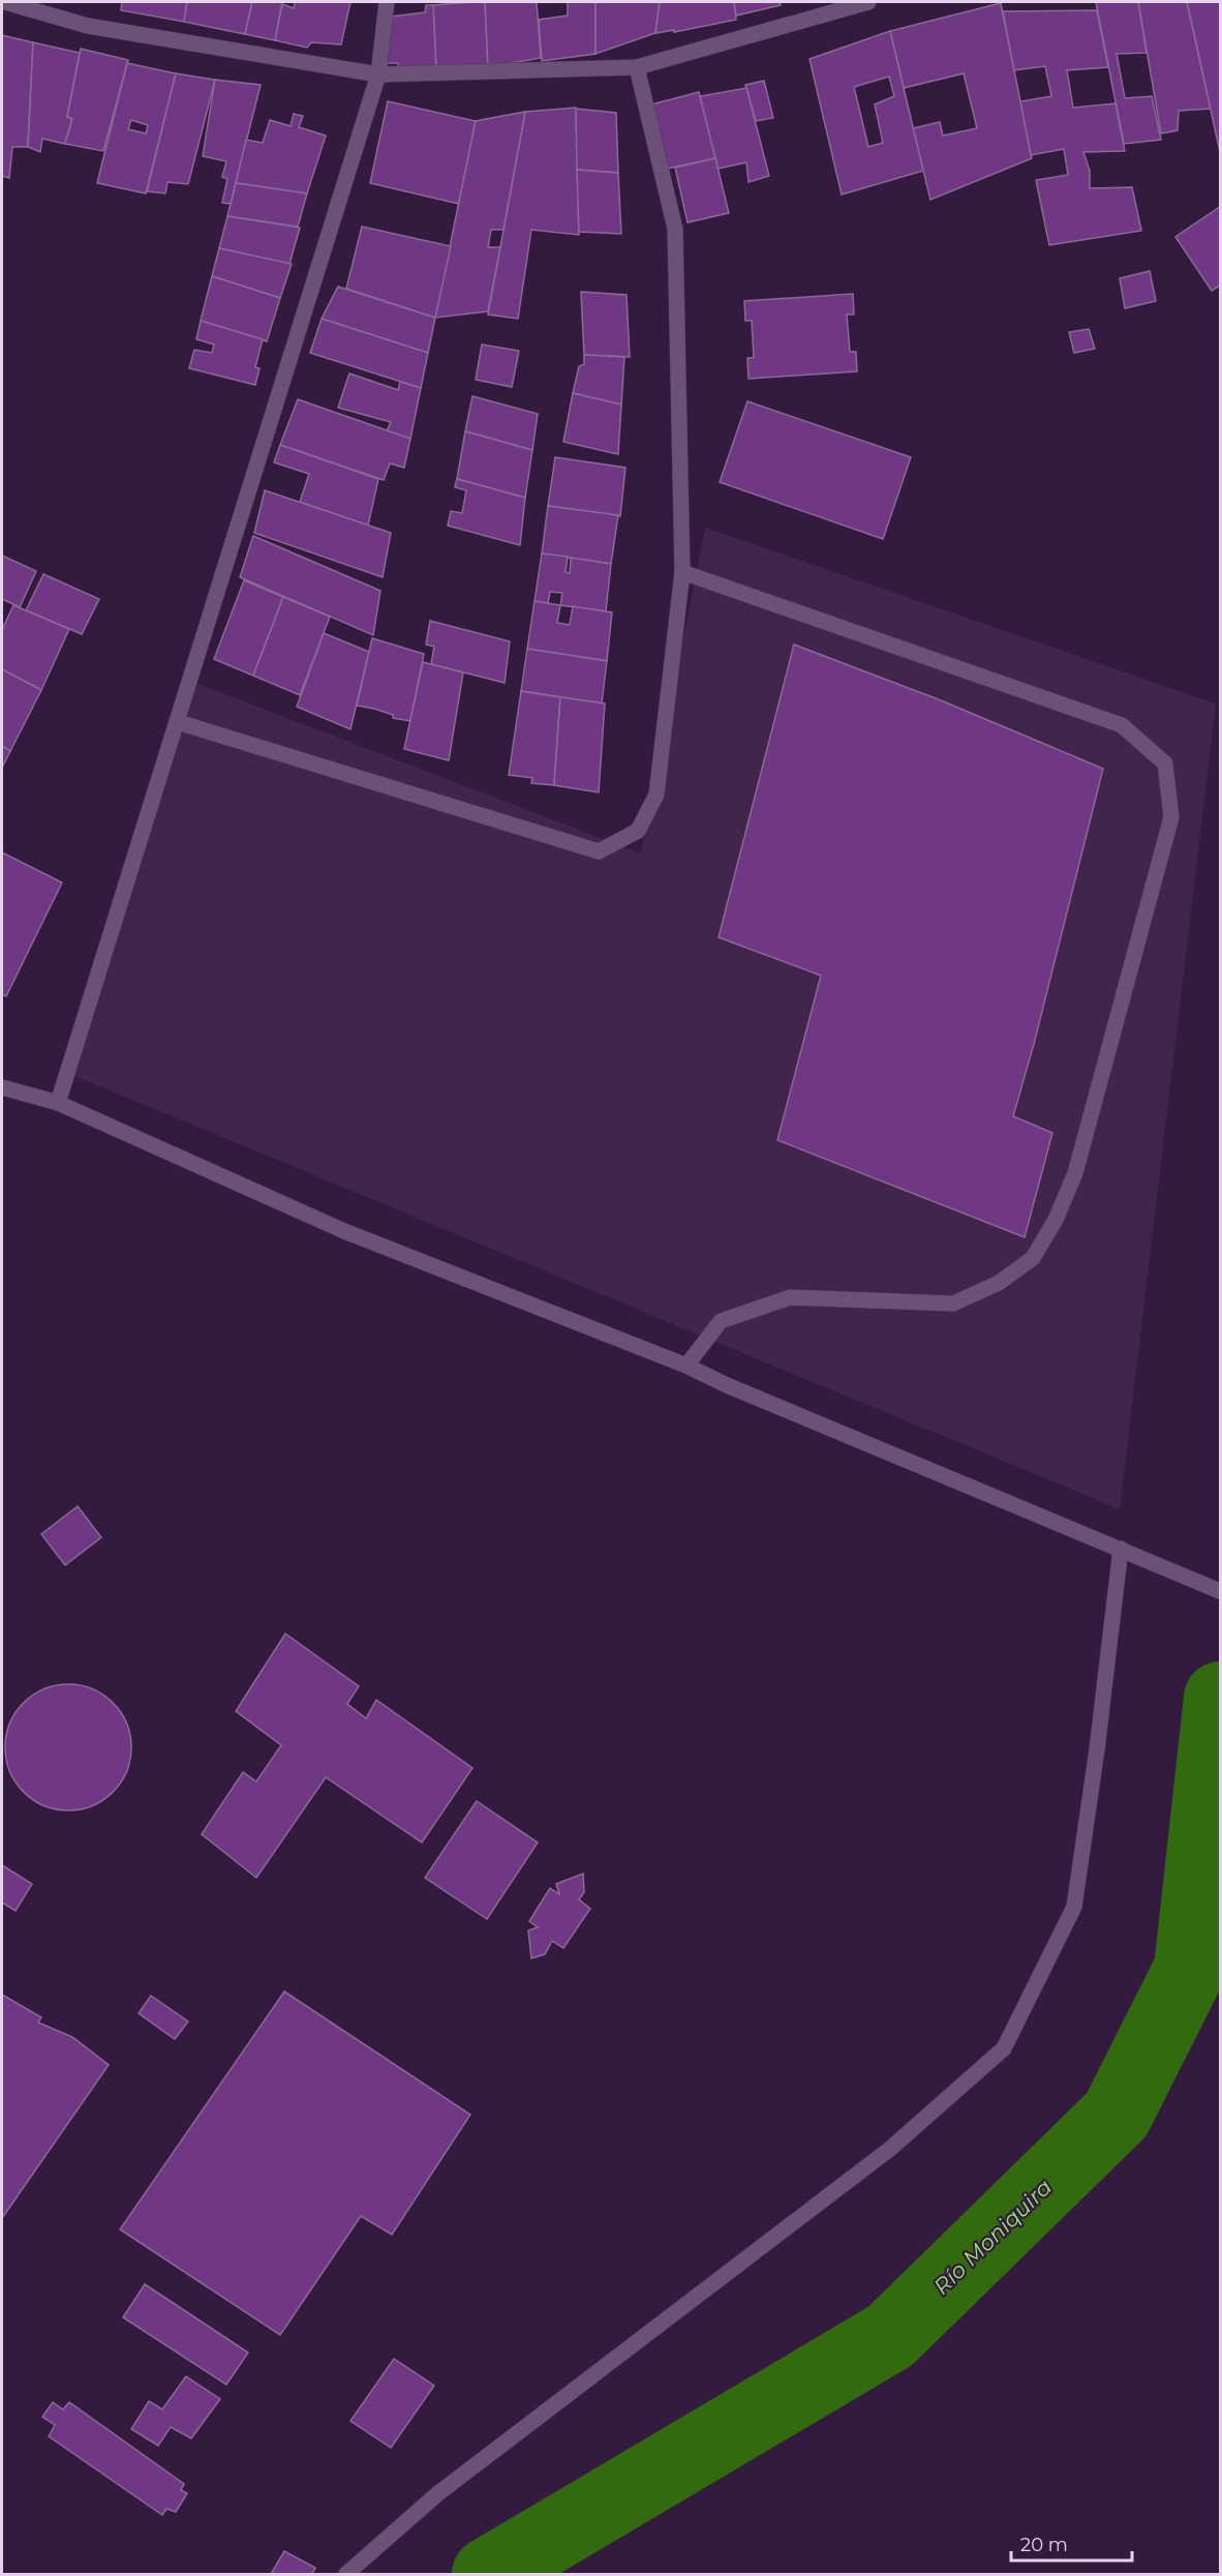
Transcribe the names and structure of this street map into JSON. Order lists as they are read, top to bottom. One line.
{"water":["Río Moniquira"],"scale_bar":"20 m"}
